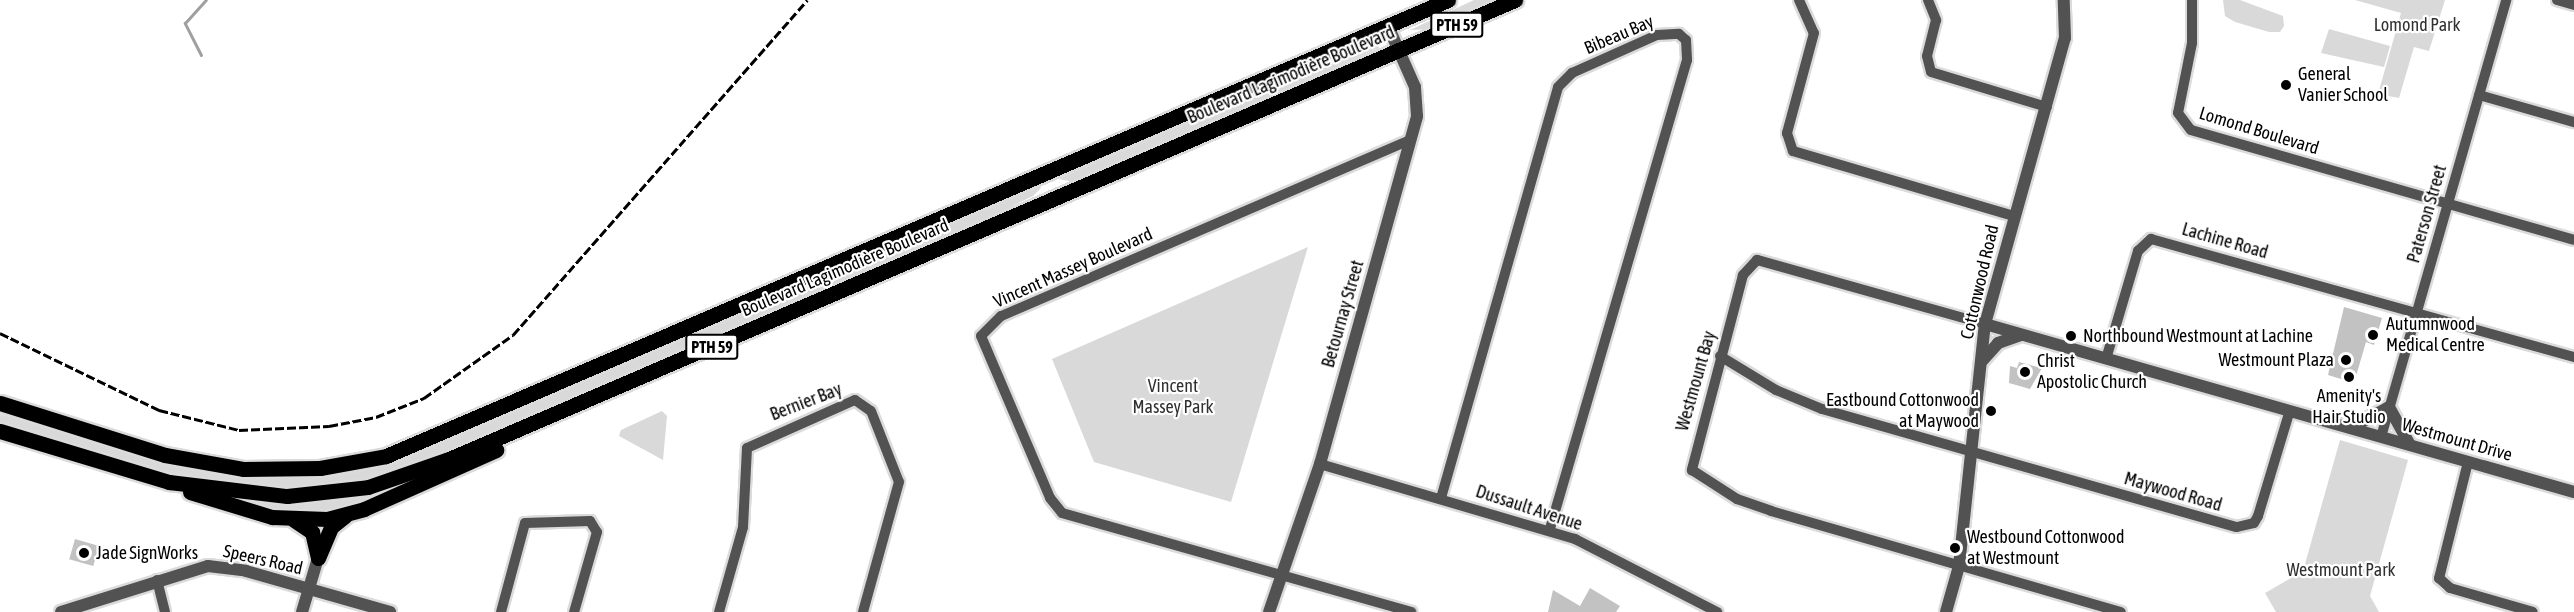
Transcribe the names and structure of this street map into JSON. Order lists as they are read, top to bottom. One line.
{"streets":{"main road":["PTH 59","Boulevard Lagimodière Boulevard"],"street":["Bibeau Bay","Lomond Boulevard","Paterson Street","Lachine Road","Vincent Massey Boulevard","Cottonwood Road","Betournay Street","Westmount Bay","Bernier Bay","Westmount Drive","Maywood Road","Dussault Avenue","Speers Road"]},"crossings":[["Bibeau Bay","Dussault Avenue"],["Boulevard Lagimodière Boulevard","Betournay Street"],["Lomond Boulevard","Paterson Street"],["Paterson Street","Lachine Road"],["Paterson Street","Westmount Drive"],["Lachine Road","Westmount Drive"],["Vincent Massey Boulevard","Betournay Street"],["Cottonwood Road","Westmount Bay"],["Cottonwood Road","Westmount Drive"],["Cottonwood Road","Maywood Road"],["Betournay Street","Dussault Avenue"],["Westmount Bay","Westmount Drive"],["Westmount Drive","Maywood Road"]],"parks":["Lomond Park","Vincent Massey Park","Westmount Park"],"places":["General Vanier School","Autumnwood Medical Centre","Northbound Westmount at Lachine","Westmount Plaza","Christ Apostolic Church","Amenity's Hair Studio","Eastbound Cottonwood at Maywood","Westbound Cottonwood at Westmount","Jade SignWorks"]}
